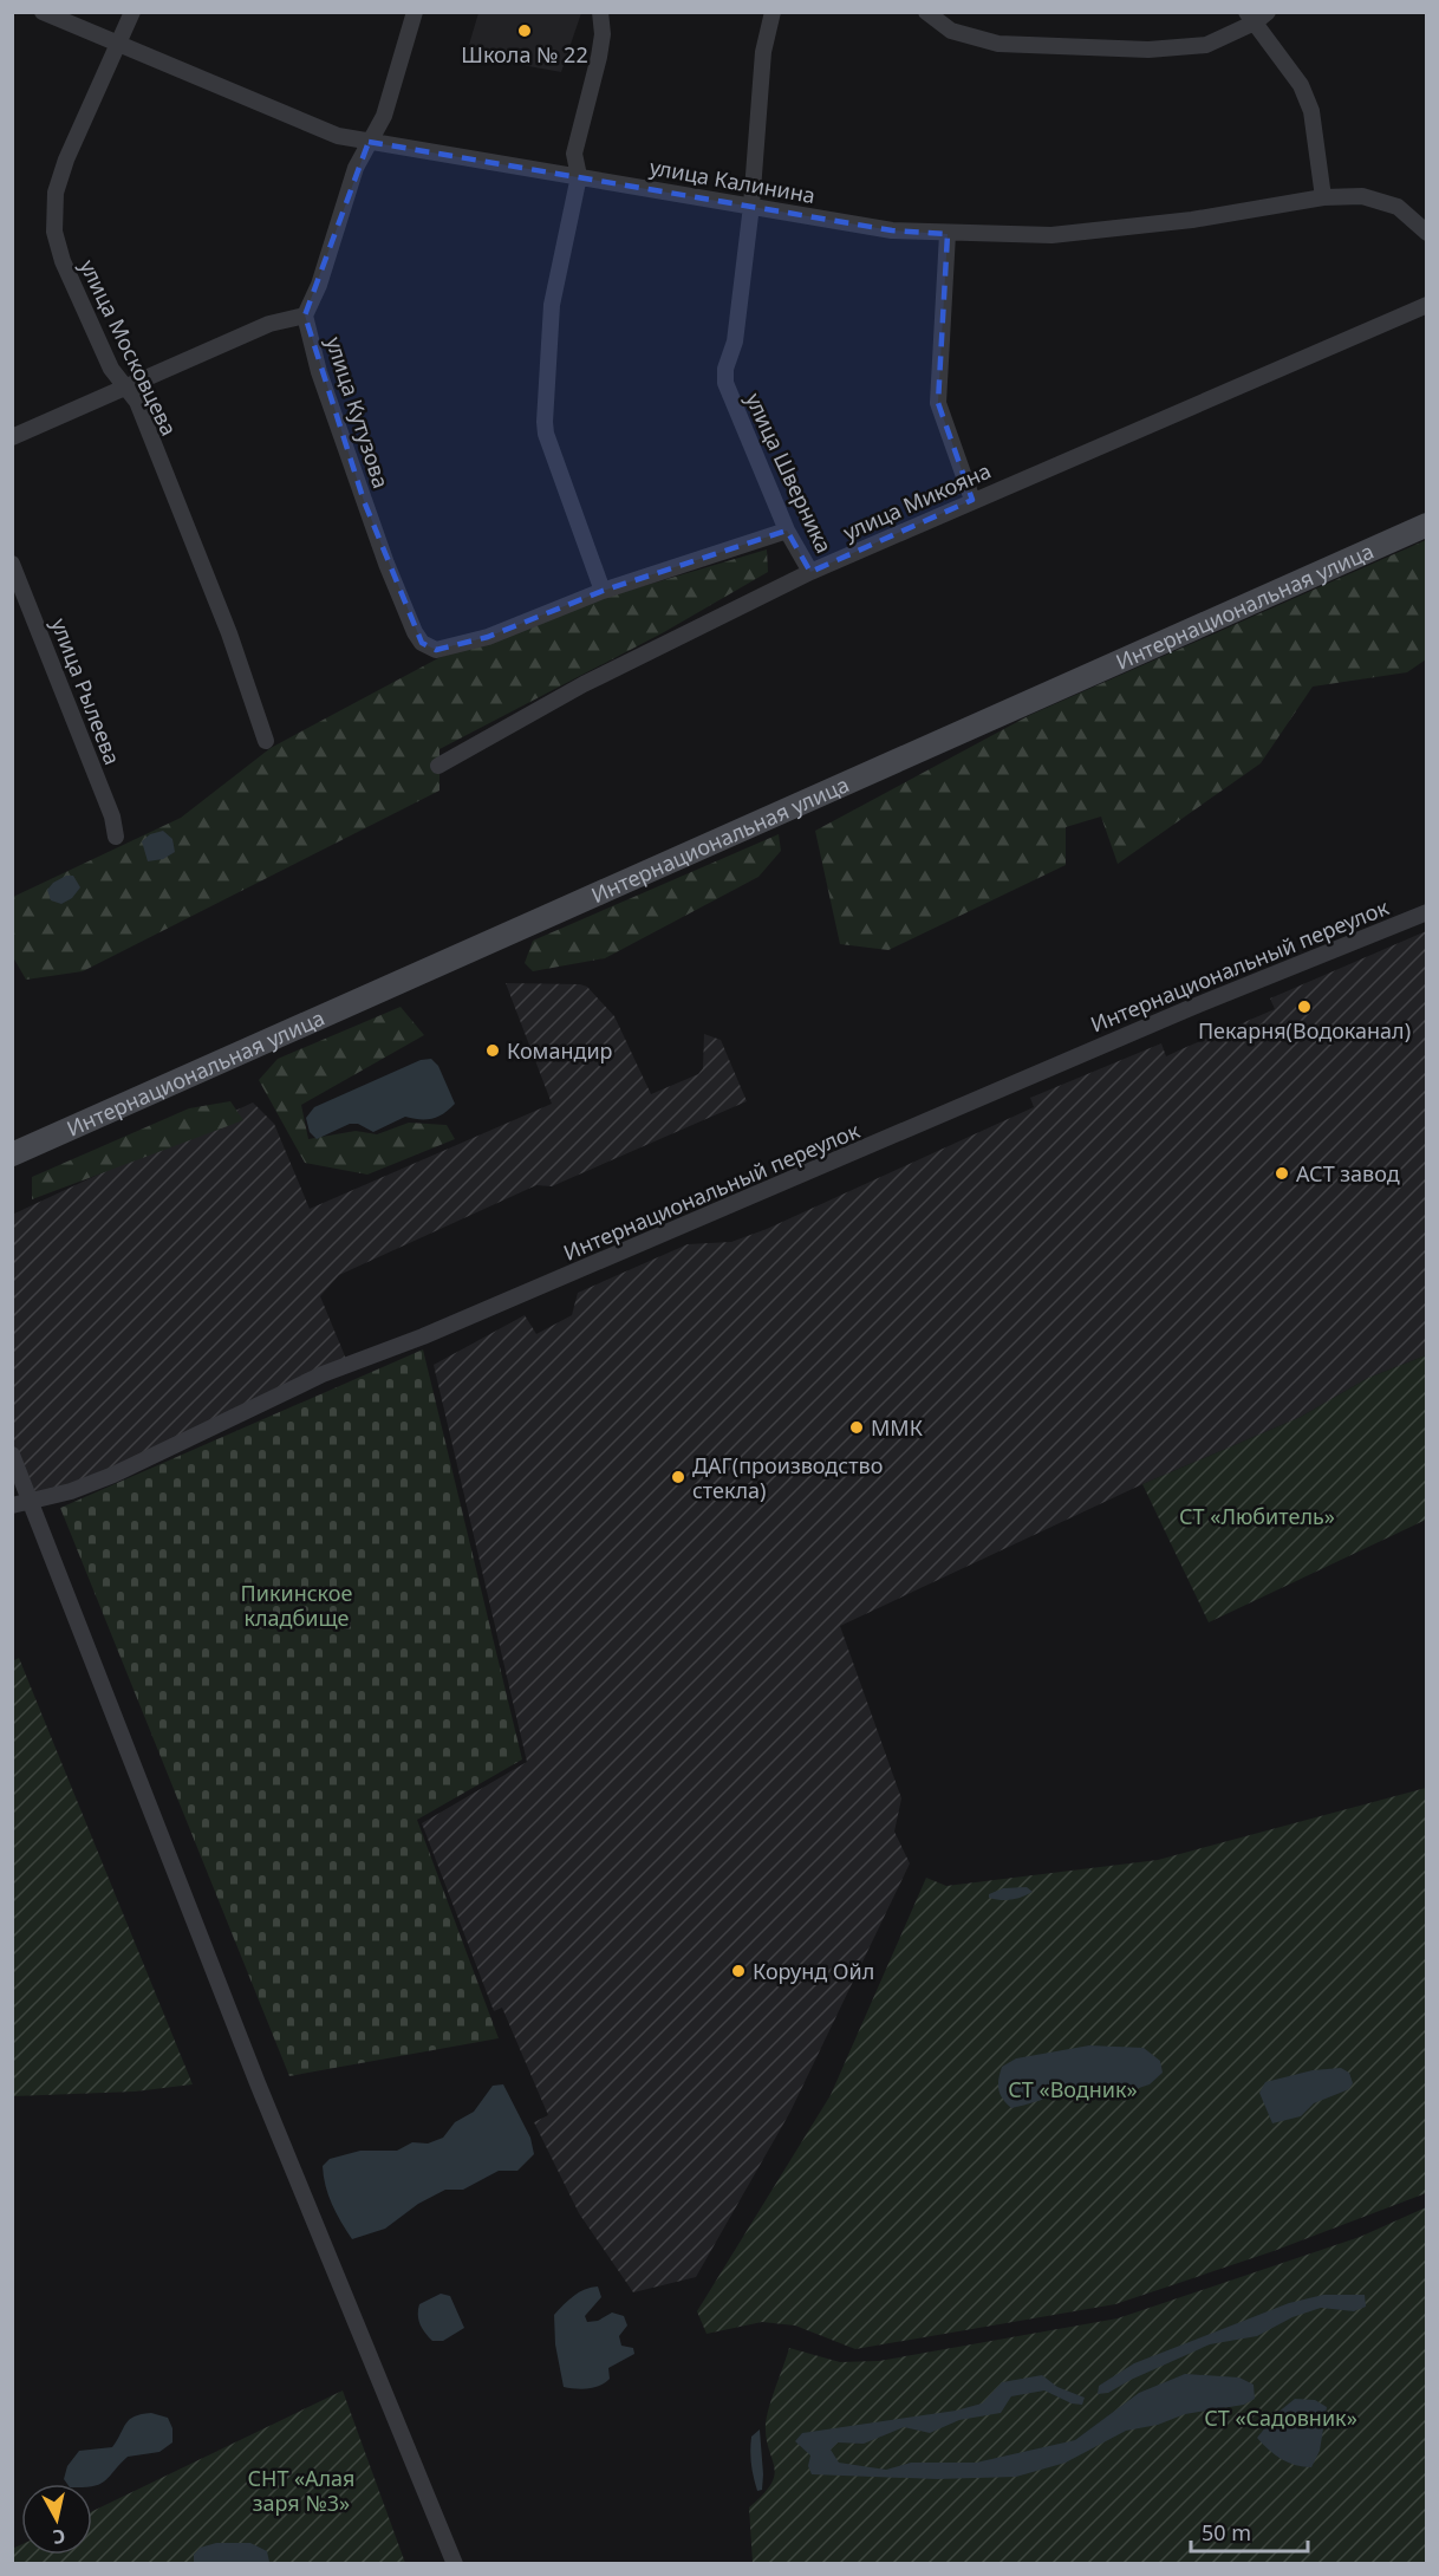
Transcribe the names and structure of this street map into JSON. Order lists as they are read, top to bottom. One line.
{"streets":{"main road":["Интернациональная улица"],"street":["улица Калинина","улица Московцева","улица Кутузова","улица Шверника","улица Микояна","улица Рылеева","Интернациональный переулок"]},"crossings":[["улица Калинина","улица Московцева"],["улица Калинина","улица Кутузова"],["улица Калинина","улица Шверника"],["улица Шверника","улица Микояна"]],"parks":["СТ «Любитель»","Пикинское кладбище","СТ «Водник»","СТ «Садовник»","СНТ «Алая заря №3»"],"places":["Школа № 22","Пекарня(Водоканал)","Командир","АСТ завод","ММК","ДАГ(производство стекла)","Корунд Ойл"],"scale_bar":"50 m","north":"bottom"}
